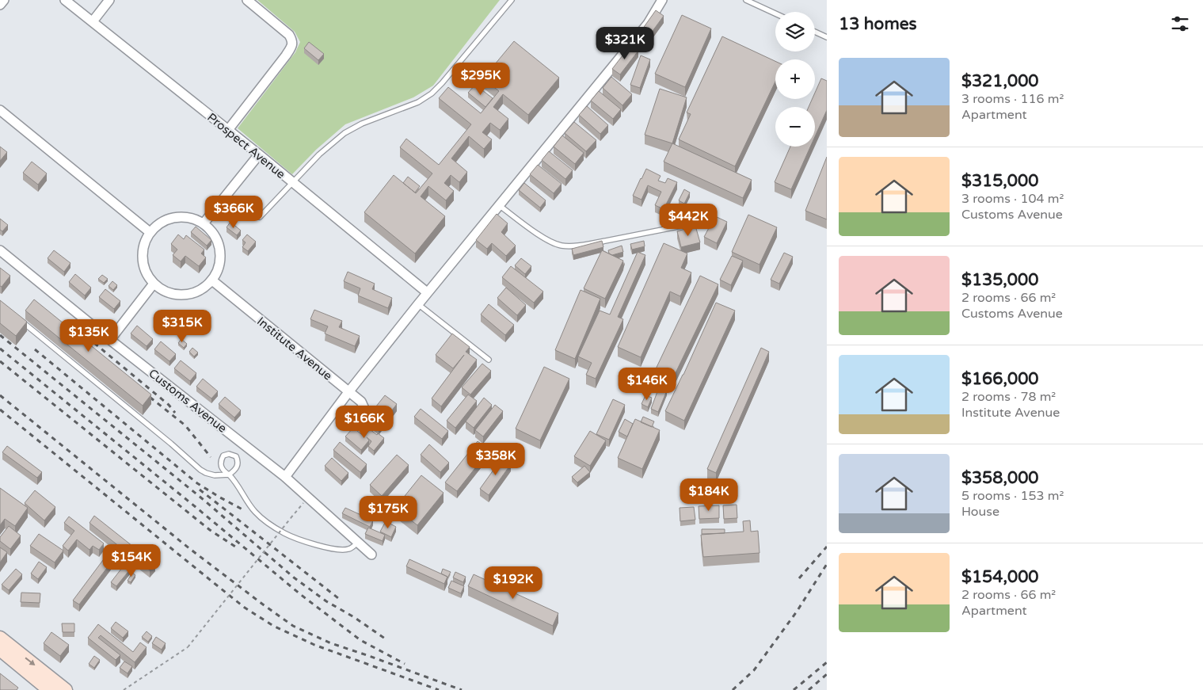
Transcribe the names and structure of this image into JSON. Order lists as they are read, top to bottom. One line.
{"streets":{"street":["Prospect Avenue","Institute Avenue","Customs Avenue"]},"page":{"heading":"13 homes","map_buttons":["+","−"],"price":["$321K","$295K","$366K","$442K","$315K","$135K","$146K","$166K","$358K","$184K","$175K","$154K","$192K"],"list":[{"name":"$321,000","note":"3 rooms · 116 m² · Apartment"},{"name":"$315,000","note":"3 rooms · 104 m² · Customs Avenue"},{"name":"$135,000","note":"2 rooms · 66 m² · Customs Avenue"},{"name":"$166,000","note":"2 rooms · 78 m² · Institute Avenue"},{"name":"$358,000","note":"5 rooms · 153 m² · House"},{"name":"$154,000","note":"2 rooms · 66 m² · Apartment"}]}}
